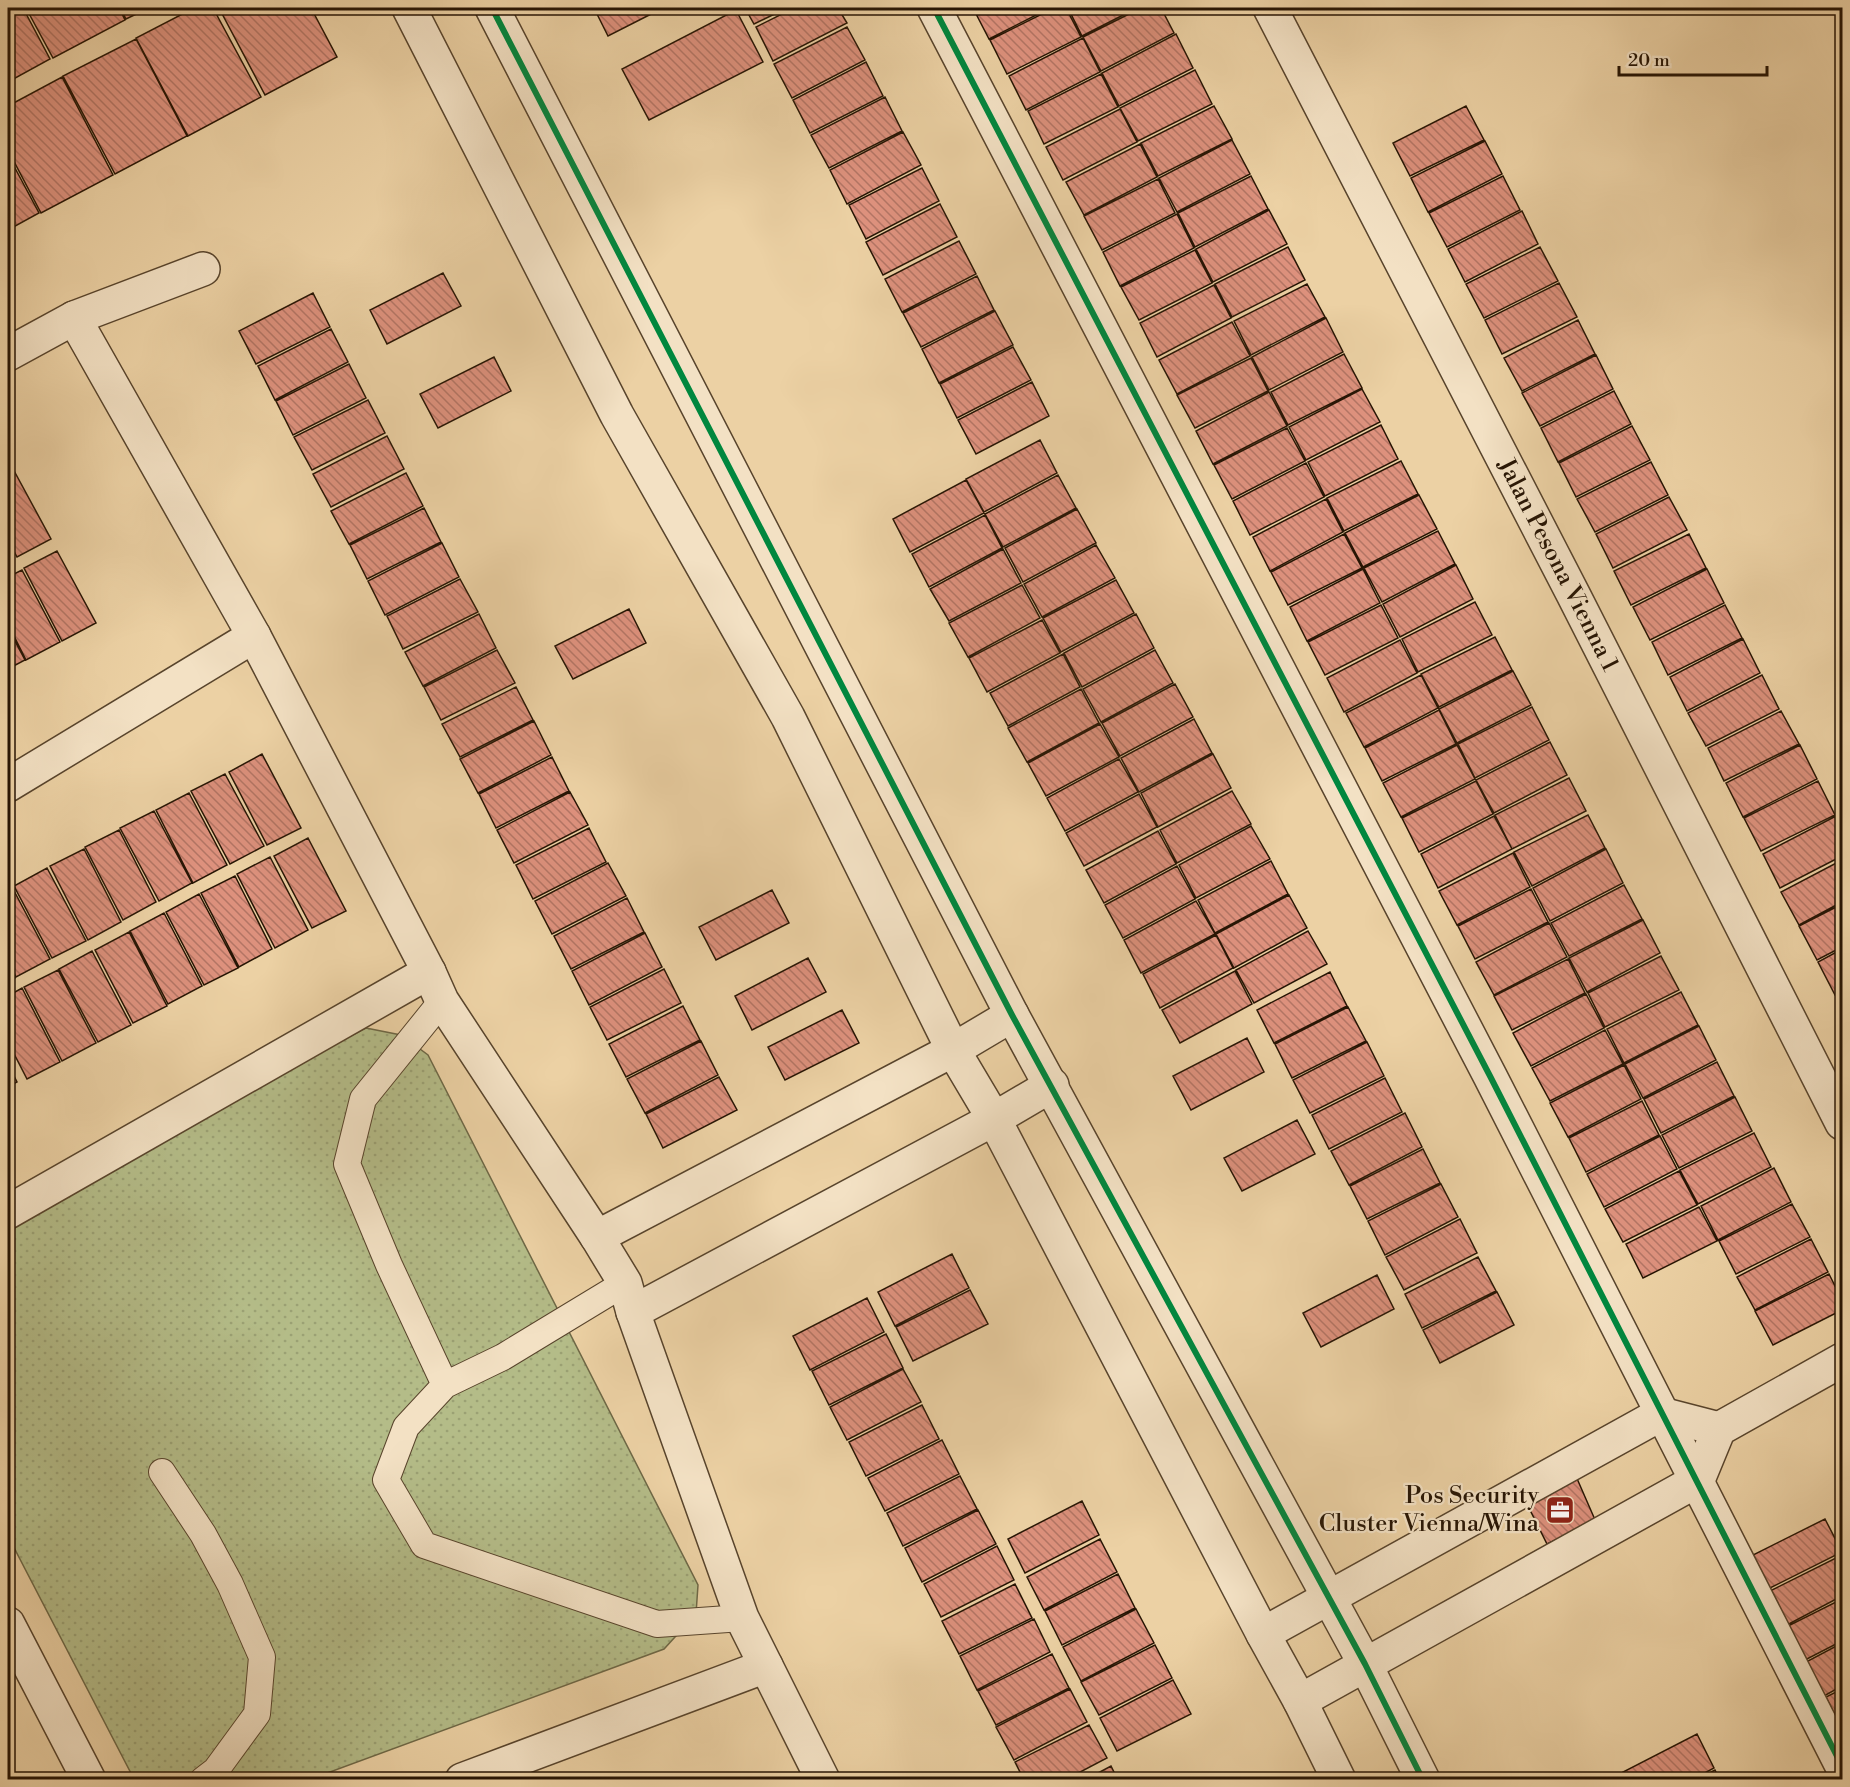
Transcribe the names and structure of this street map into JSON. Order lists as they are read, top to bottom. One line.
{"streets":{"street":["Jalan Pesona Vienna 1"]},"places":{"office":["Pos Security Cluster Vienna/Wina"]},"scale_bar":"20 m"}
